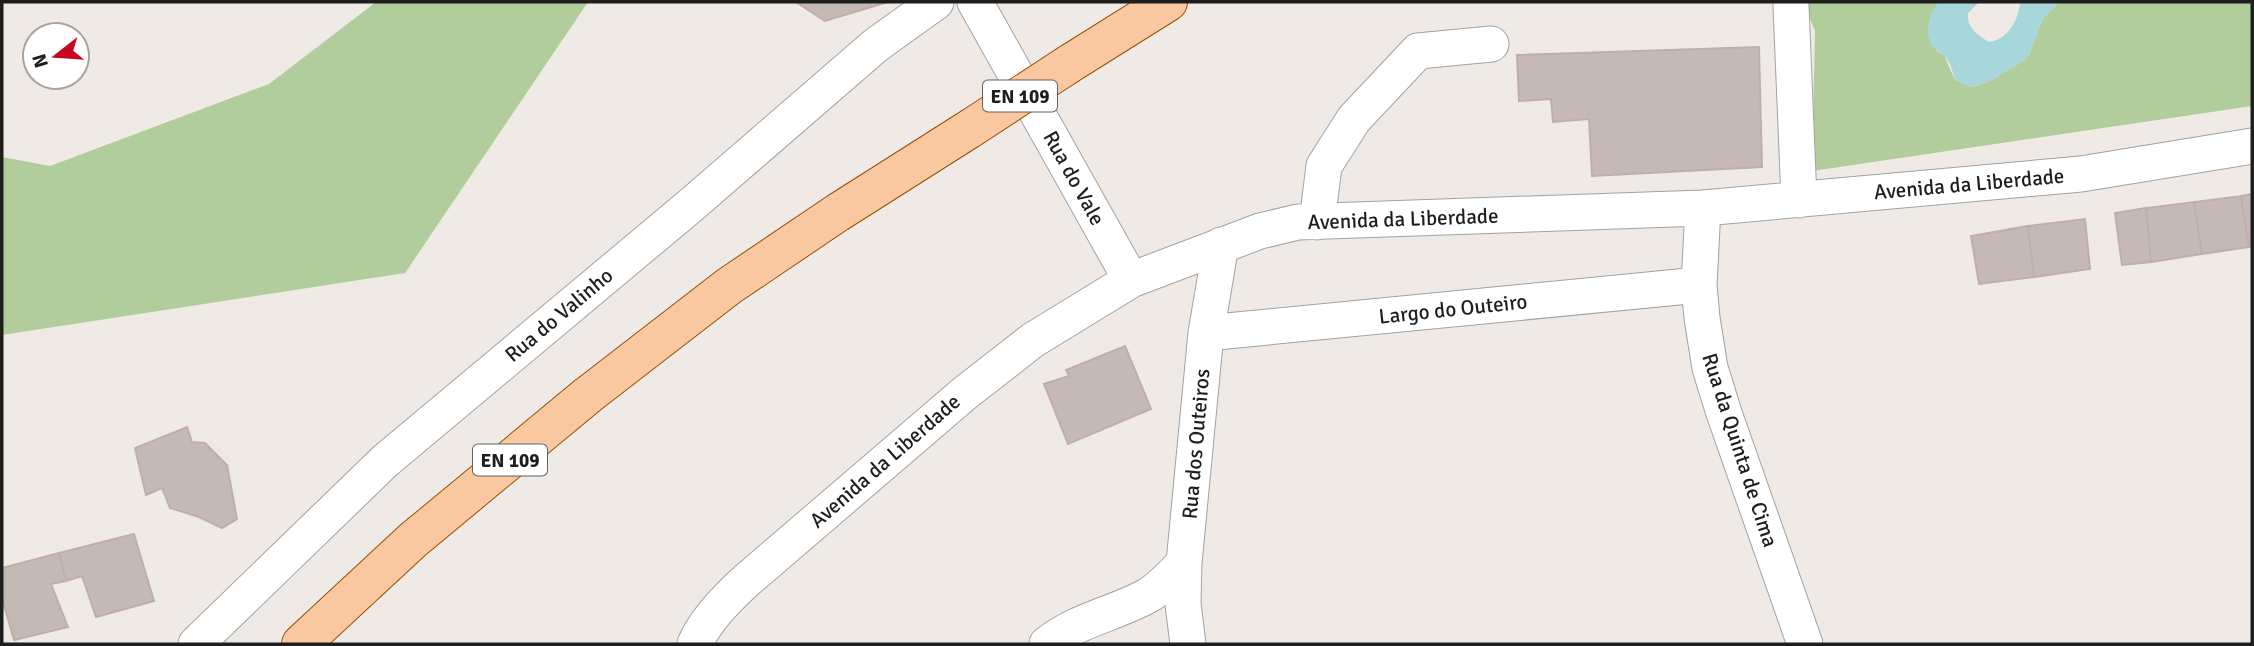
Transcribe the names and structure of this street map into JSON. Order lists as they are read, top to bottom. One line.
{"streets":{"main road":["EN 109"],"street":["Rua do Vale","Avenida da Liberdade","Largo do Outeiro","Rua do Valinho","Rua dos Outeiros","Rua da Quinta de Cima"]},"crossings":[["Rua do Vale","Avenida da Liberdade"],["Avenida da Liberdade","Rua dos Outeiros"],["Avenida da Liberdade","Rua da Quinta de Cima"],["Largo do Outeiro","Rua dos Outeiros"],["Largo do Outeiro","Rua da Quinta de Cima"]],"north":"left"}
